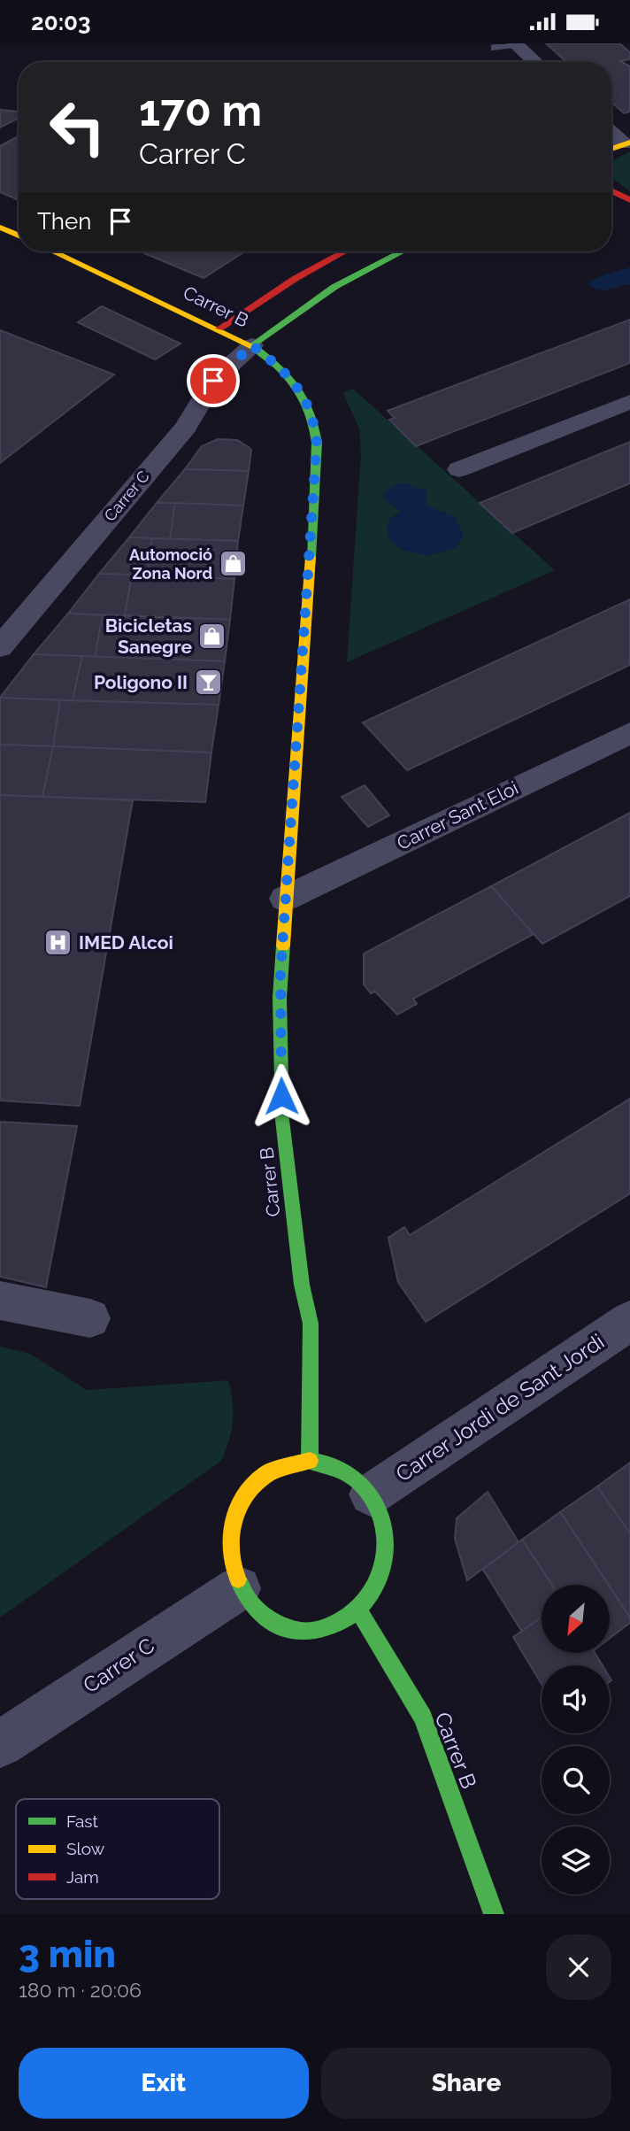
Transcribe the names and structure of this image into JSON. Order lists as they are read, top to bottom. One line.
{"streets":{"street":["Carrer B","Carrer C","Carrer Sant Eloi","Carrer Jordi de Sant Jordi"]},"crossings":[["Carrer B","Carrer C"],["Carrer B","Carrer Sant Eloi"],["Carrer B","Carrer Jordi de Sant Jordi"],["Carrer C","Carrer Jordi de Sant Jordi"]],"places":{"shop":["Automoció Zona Nord","Bicicletas Sanegre"],"bar":["Poligono II"],"hospital":["IMED Alcoi"]},"legend":["Fast","Slow","Jam"],"north":"bottom left","page":{"status":"20:03","turn":["170 m","Carrer C"],"then":"Then","heading":["3 min","180 m · 20:06"],"buttons":["Exit","Share"]}}
